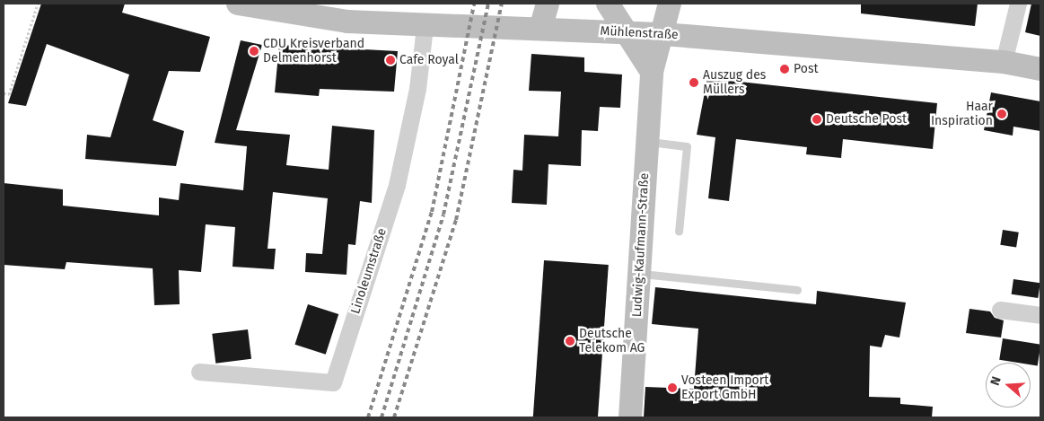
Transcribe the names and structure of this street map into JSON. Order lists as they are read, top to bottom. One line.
{"streets":{"main road":["Mühlenstraße","Ludwig-Kaufmann-Straße"],"street":["Linoleumstraße"]},"crossings":[["Mühlenstraße","Ludwig-Kaufmann-Straße"],["Mühlenstraße","Linoleumstraße"]],"places":["CDU Kreisverband Delmenhorst","Cafe Royal","Post","Auszug des Müllers","Haar Inspiration","Deutsche Post","Deutsche Telekom AG","Vosteen Import Export GmbH"],"north":"left"}
